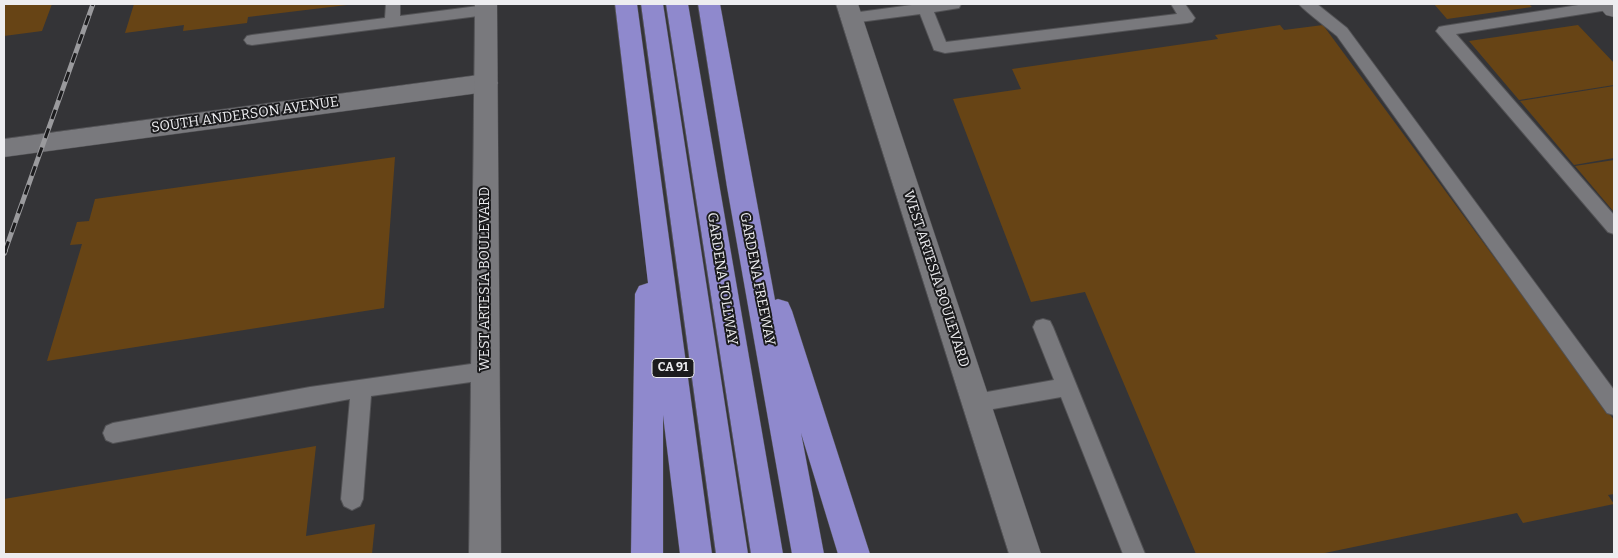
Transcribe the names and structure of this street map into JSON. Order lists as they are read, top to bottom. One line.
{"streets":{"highway":["GARDENA TOLLWAY","GARDENA FREEWAY","CA 91"],"main road":["SOUTH ANDERSON AVENUE","WEST ARTESIA BOULEVARD"]},"crossings":[["SOUTH ANDERSON AVENUE","WEST ARTESIA BOULEVARD"]]}
